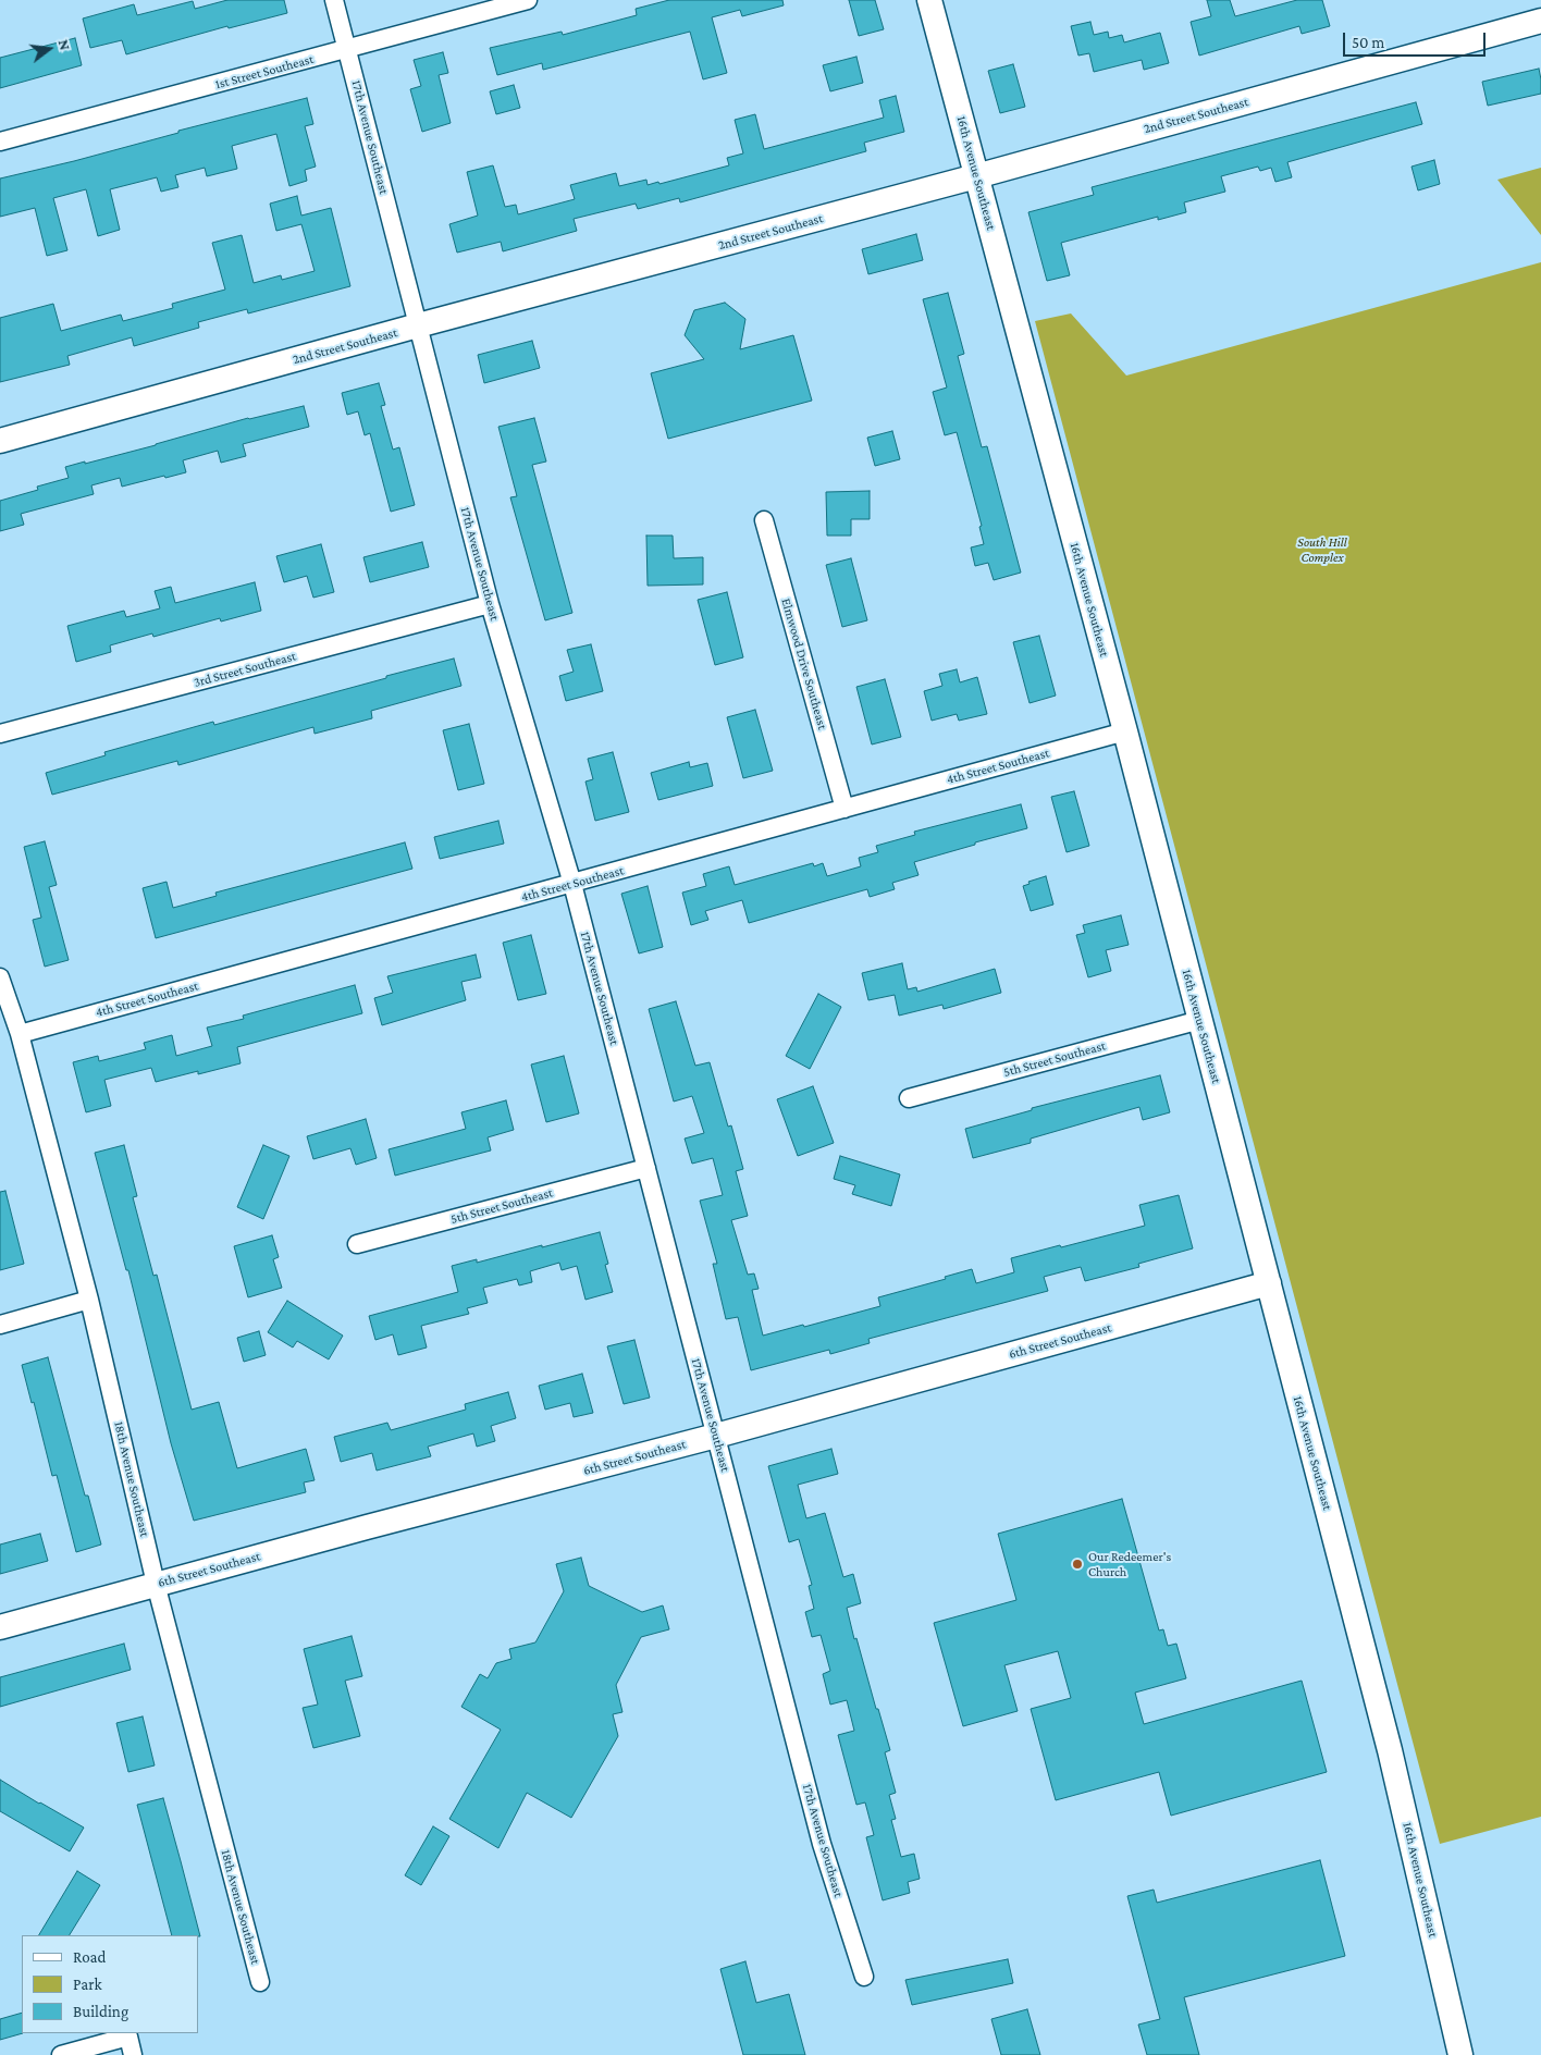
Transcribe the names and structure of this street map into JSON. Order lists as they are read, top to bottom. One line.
{"streets":{"street":["1st Street Southeast","2nd Street Southeast","17th Avenue Southeast","16th Avenue Southeast","Elmwood Drive Southeast","3rd Street Southeast","4th Street Southeast","5th Street Southeast","6th Street Southeast","18th Avenue Southeast"]},"crossings":[["1st Street Southeast","17th Avenue Southeast"],["2nd Street Southeast","17th Avenue Southeast"],["2nd Street Southeast","16th Avenue Southeast"],["17th Avenue Southeast","3rd Street Southeast"],["17th Avenue Southeast","4th Street Southeast"],["17th Avenue Southeast","5th Street Southeast"],["17th Avenue Southeast","6th Street Southeast"],["16th Avenue Southeast","4th Street Southeast"],["16th Avenue Southeast","5th Street Southeast"],["16th Avenue Southeast","6th Street Southeast"],["Elmwood Drive Southeast","4th Street Southeast"],["4th Street Southeast","18th Avenue Southeast"],["6th Street Southeast","18th Avenue Southeast"]],"parks":["South Hill Complex"],"places":["Our Redeemer's Church"],"legend":["Road","Park","Building"],"scale_bar":"50 m","north":"right"}
